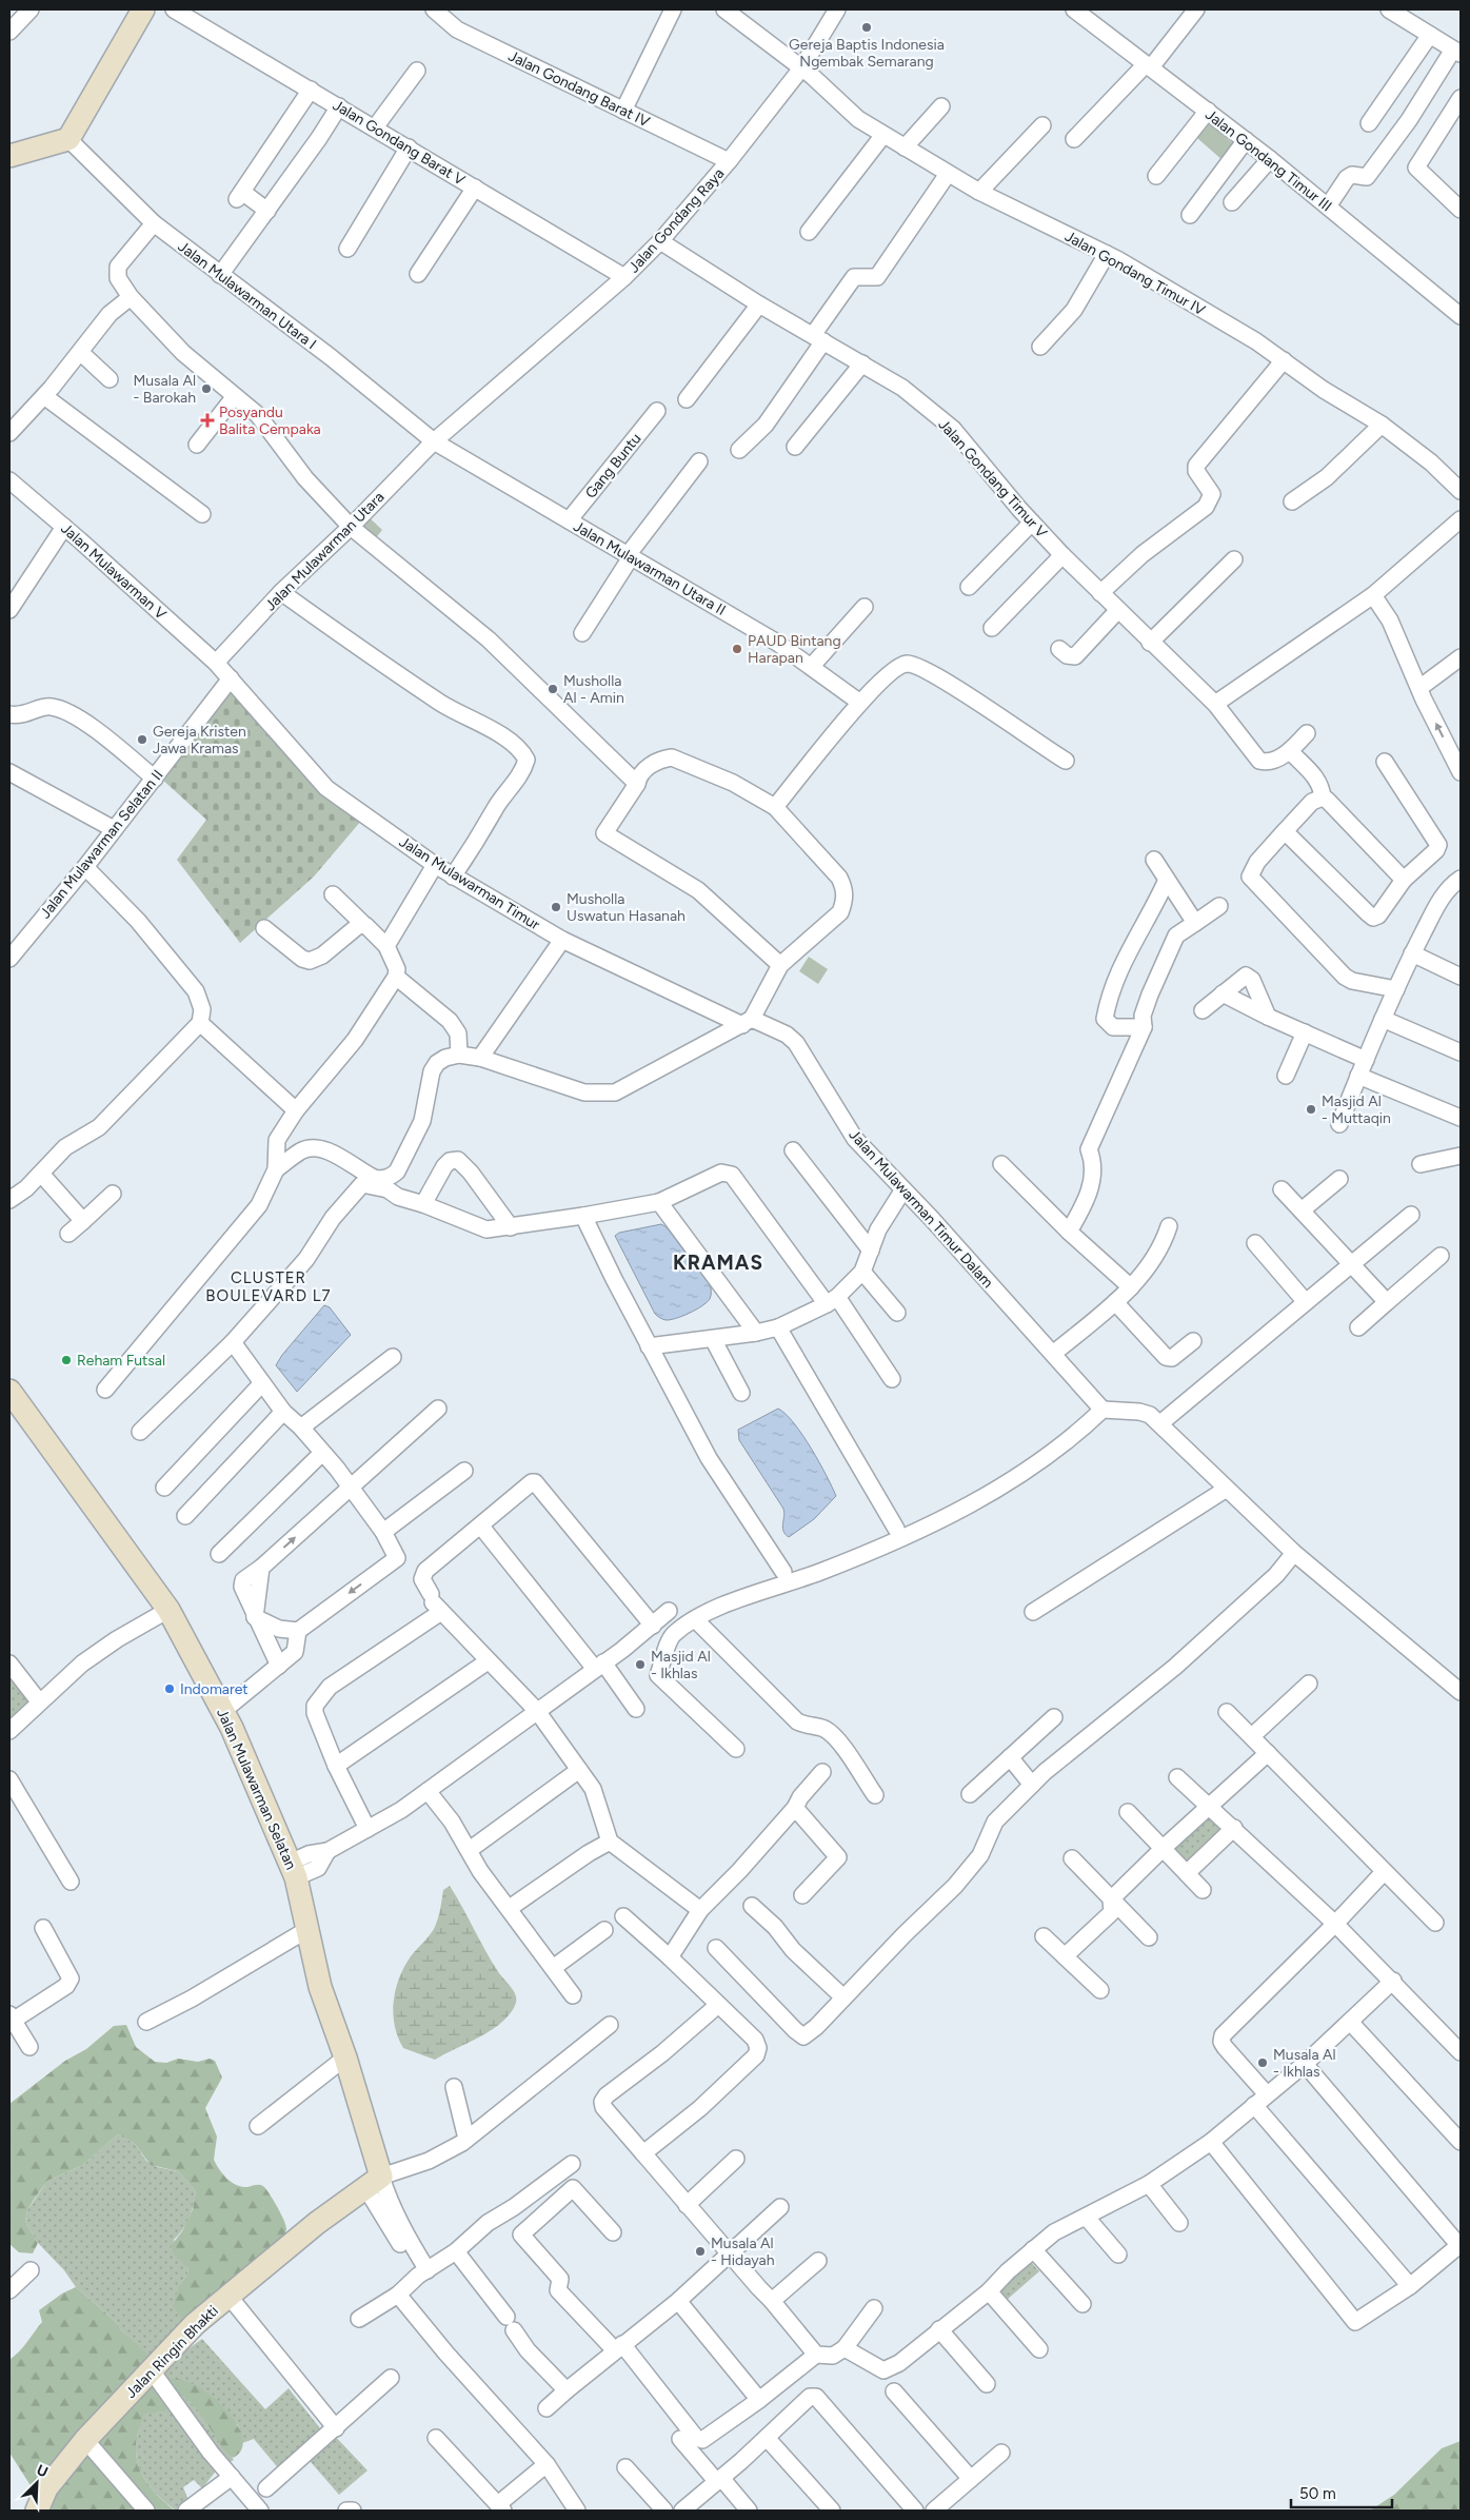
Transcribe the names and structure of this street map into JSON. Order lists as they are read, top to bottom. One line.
{"streets":{"street":["Jalan Gondang Barat IV","Jalan Gondang Barat V","Jalan Gondang Timur III","Jalan Gondang Raya","Jalan Gondang Timur IV","Jalan Mulawarman Utara I","Gang Buntu","Jalan Gondang Timur V","Jalan Mulawarman Utara","Jalan Mulawarman Utara II","Jalan Mulawarman V","Jalan Mulawarman Selatan II","Jalan Mulawarman Timur","Jalan Mulawarman Timur Dalam","Jalan Mulawarman Selatan","Jalan Ringin Bhakti"]},"crossings":[["Jalan Gondang Barat IV","Jalan Gondang Raya"],["Jalan Gondang Barat V","Jalan Gondang Raya"],["Jalan Gondang Raya","Jalan Gondang Timur IV"],["Jalan Gondang Raya","Jalan Mulawarman Utara I"],["Jalan Gondang Raya","Jalan Gondang Timur V"],["Jalan Gondang Raya","Jalan Mulawarman Utara"],["Jalan Gondang Raya","Jalan Mulawarman Utara II"],["Jalan Mulawarman Utara I","Jalan Mulawarman Utara"],["Jalan Mulawarman Utara I","Jalan Mulawarman Utara II"],["Gang Buntu","Jalan Mulawarman Utara II"],["Jalan Mulawarman Utara","Jalan Mulawarman Utara II"],["Jalan Mulawarman Utara","Jalan Mulawarman V"],["Jalan Mulawarman Utara","Jalan Mulawarman Timur"],["Jalan Mulawarman V","Jalan Mulawarman Timur"],["Jalan Mulawarman Selatan II","Jalan Mulawarman Timur"],["Jalan Mulawarman Timur","Jalan Mulawarman Timur Dalam"],["Jalan Mulawarman Selatan","Jalan Ringin Bhakti"]],"districts":["KRAMAS","CLUSTER BOULEVARD L7"],"places":{"other":["Gereja Baptis Indonesia Ngembak Semarang","Musala Al - Barokah","PAUD Bintang Harapan","Musholla Al - Amin","Gereja Kristen Jawa Kramas","Musholla Uswatun Hasanah","Masjid Al - Muttaqin","Reham Futsal","Masjid Al - Ikhlas","Indomaret","Musala Al - Ikhlas","Musala Al - Hidayah"],"health":["Posyandu Balita Cempaka"]},"scale_bar":"50 m","north":"top right"}
